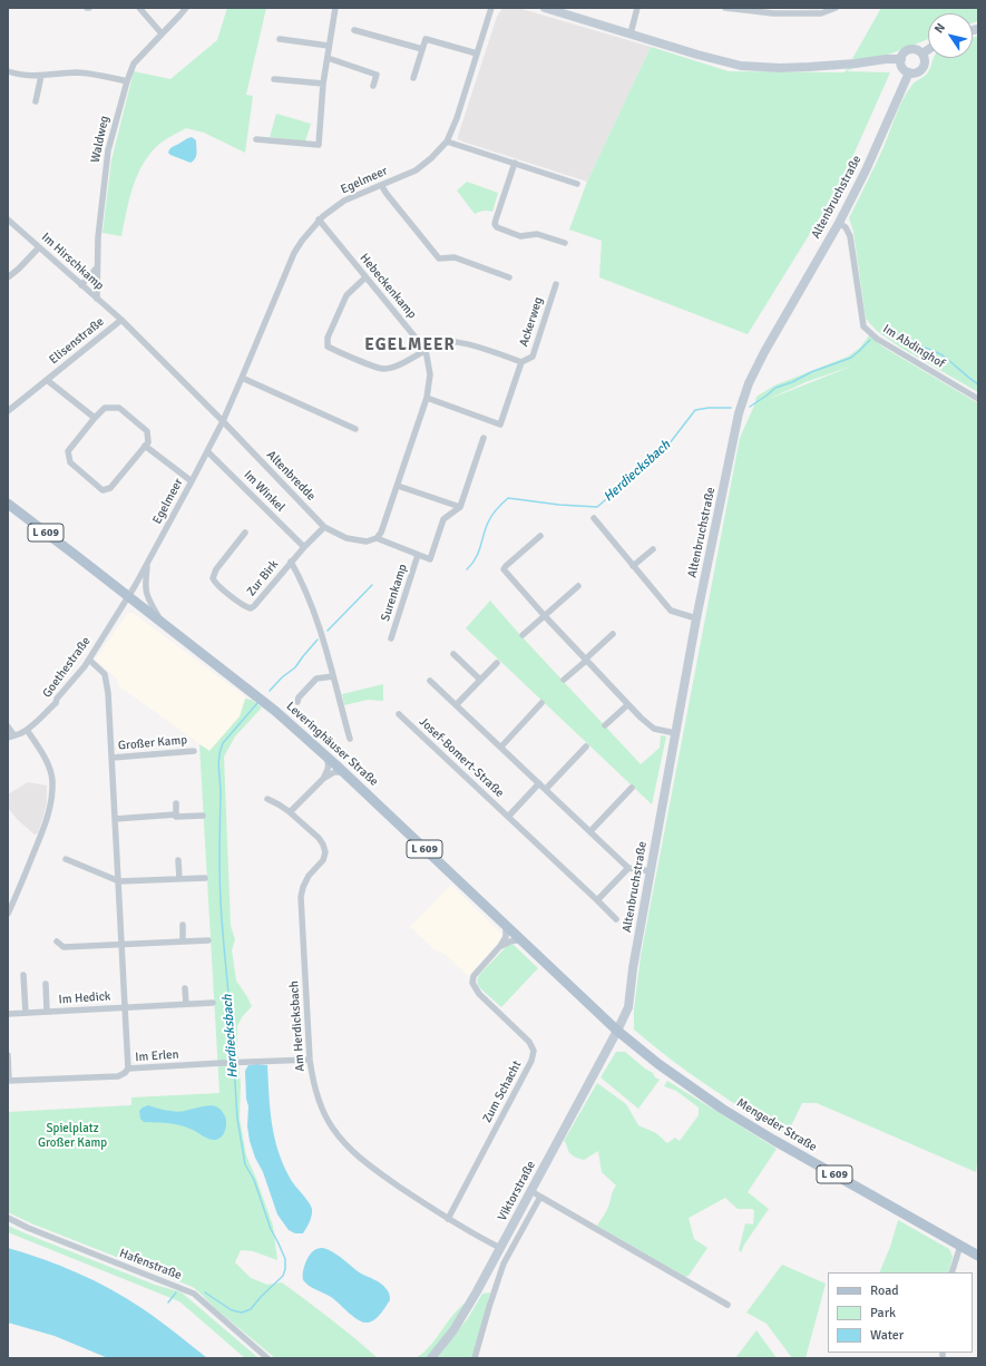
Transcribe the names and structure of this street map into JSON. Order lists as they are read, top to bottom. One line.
{"streets":{"main road":["L 609","Leveringhäuser Straße","Mengeder Straße"],"street":["Waldweg","Egelmeer","Altenbruchstraße","Im Hirschkamp","Hebeckenkamp","Ackerweg","Elisenstraße","Im Abdinghof","Altenbredde","Im Winkel","Zur Birk","Surenkamp","Goethestraße","Großer Kamp","Josef-Bomert-Straße","Im Hedick","Am Herdicksbach","Im Erlen","Zum Schacht","Viktorstraße","Hafenstraße"]},"crossings":[["Waldweg","Im Hirschkamp"],["Egelmeer","Hebeckenkamp"],["Egelmeer","Altenbredde"],["Egelmeer","Im Winkel"],["Egelmeer","Goethestraße"],["Egelmeer","Leveringhäuser Straße"],["Altenbruchstraße","Im Abdinghof"],["Altenbruchstraße","Leveringhäuser Straße"],["Altenbruchstraße","Mengeder Straße"],["Altenbruchstraße","Viktorstraße"],["Im Hirschkamp","Elisenstraße"],["Im Hirschkamp","Altenbredde"],["Hebeckenkamp","Ackerweg"],["Hebeckenkamp","Surenkamp"],["Elisenstraße","Altenbredde"],["Altenbredde","Surenkamp"],["Goethestraße","Großer Kamp"],["Goethestraße","Leveringhäuser Straße"],["Großer Kamp","Im Hedick"],["Großer Kamp","Im Erlen"],["Leveringhäuser Straße","Zum Schacht"],["Leveringhäuser Straße","Mengeder Straße"],["Leveringhäuser Straße","Viktorstraße"],["Am Herdicksbach","Im Erlen"],["Am Herdicksbach","Zum Schacht"],["Am Herdicksbach","Viktorstraße"],["Mengeder Straße","Viktorstraße"]],"districts":["EGELMEER"],"water":["Herdiecksbach"],"parks":["Spielplatz Großer Kamp"],"legend":["Road","Park","Water"],"north":"top left"}
